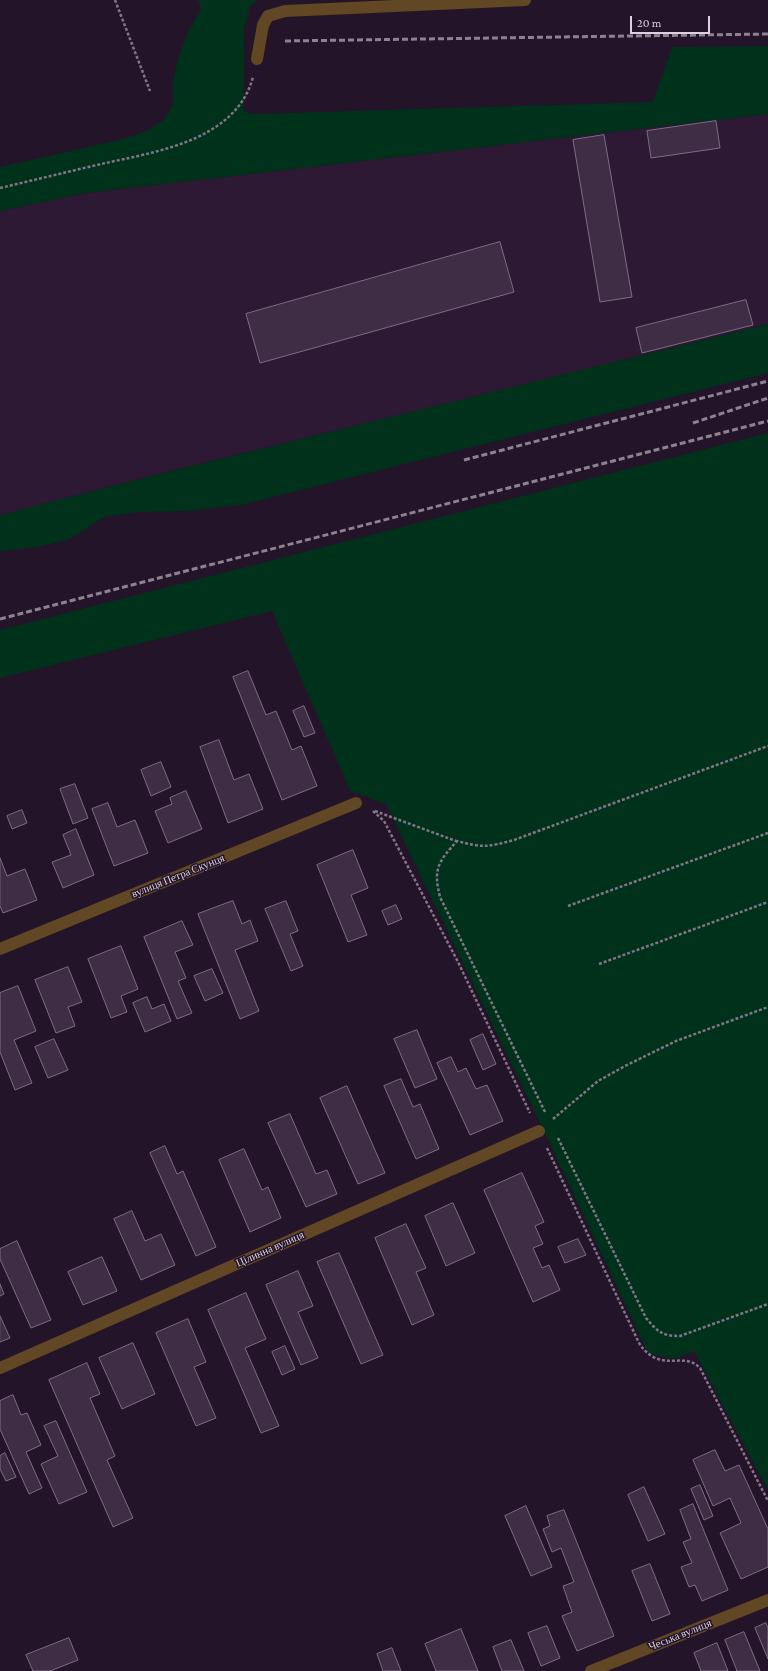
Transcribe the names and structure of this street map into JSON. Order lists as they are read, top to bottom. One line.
{"streets":{"street":["вулиця Петра Скунця","Цілинна вулиця","Чеська вулиця"]},"scale_bar":"20 m"}
